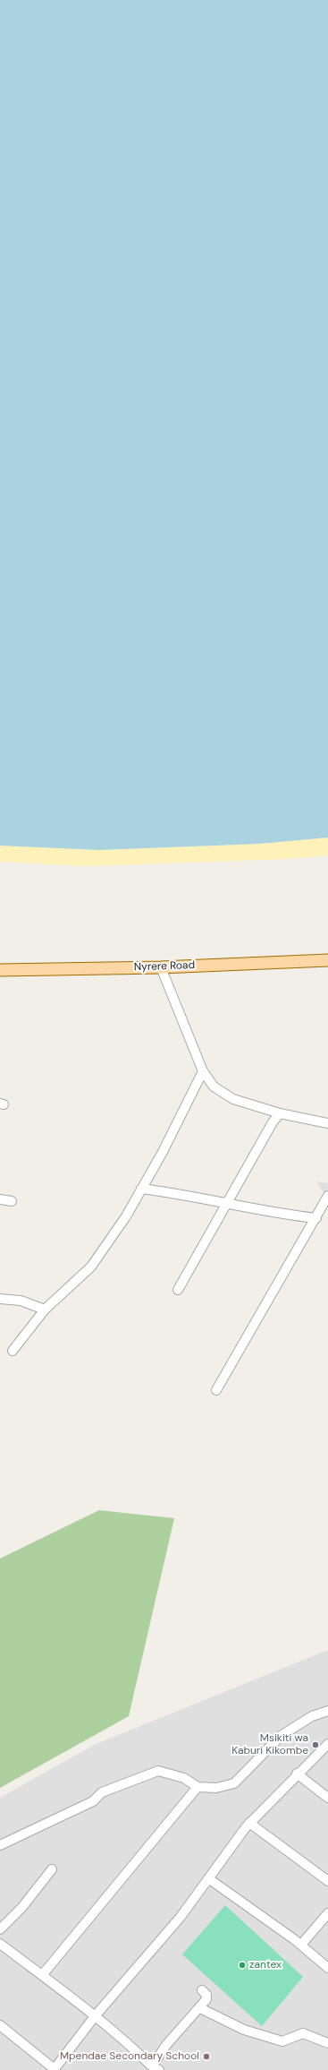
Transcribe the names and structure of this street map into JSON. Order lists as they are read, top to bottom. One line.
{"streets":{"main road":["Nyrere Road"]},"places":["Msikiti wa Kaburi Kikombe","zantex","Mpendae Secondary School"]}
